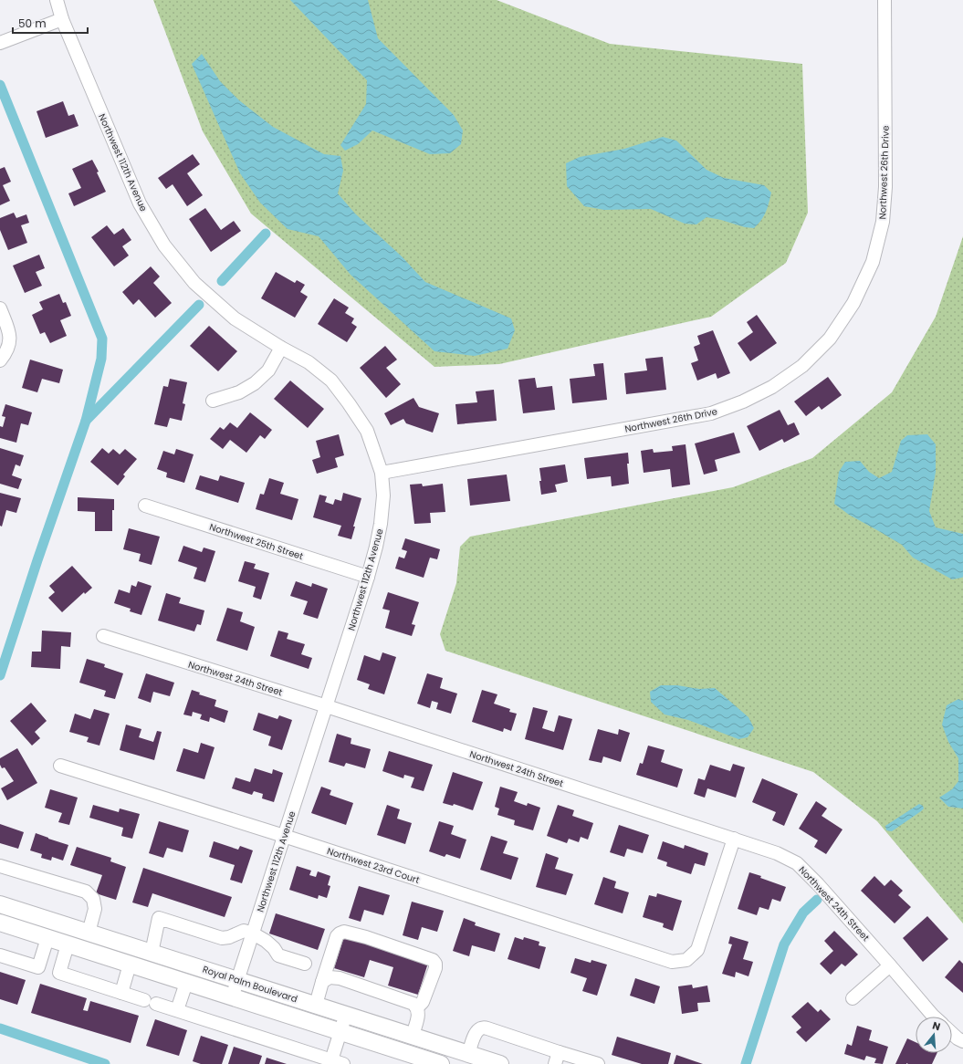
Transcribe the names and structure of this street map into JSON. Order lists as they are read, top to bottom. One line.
{"streets":{"main road":["Royal Palm Boulevard"],"street":["Northwest 112th Avenue","Northwest 26th Drive","Northwest 25th Street","Northwest 24th Street","Northwest 23rd Court"]},"crossings":[["Northwest 112th Avenue","Northwest 26th Drive"],["Northwest 112th Avenue","Northwest 25th Street"],["Northwest 112th Avenue","Northwest 24th Street"],["Northwest 112th Avenue","Northwest 23rd Court"],["Northwest 112th Avenue","Royal Palm Boulevard"],["Northwest 24th Street","Northwest 23rd Court"]],"scale_bar":"50 m","north":"top"}
